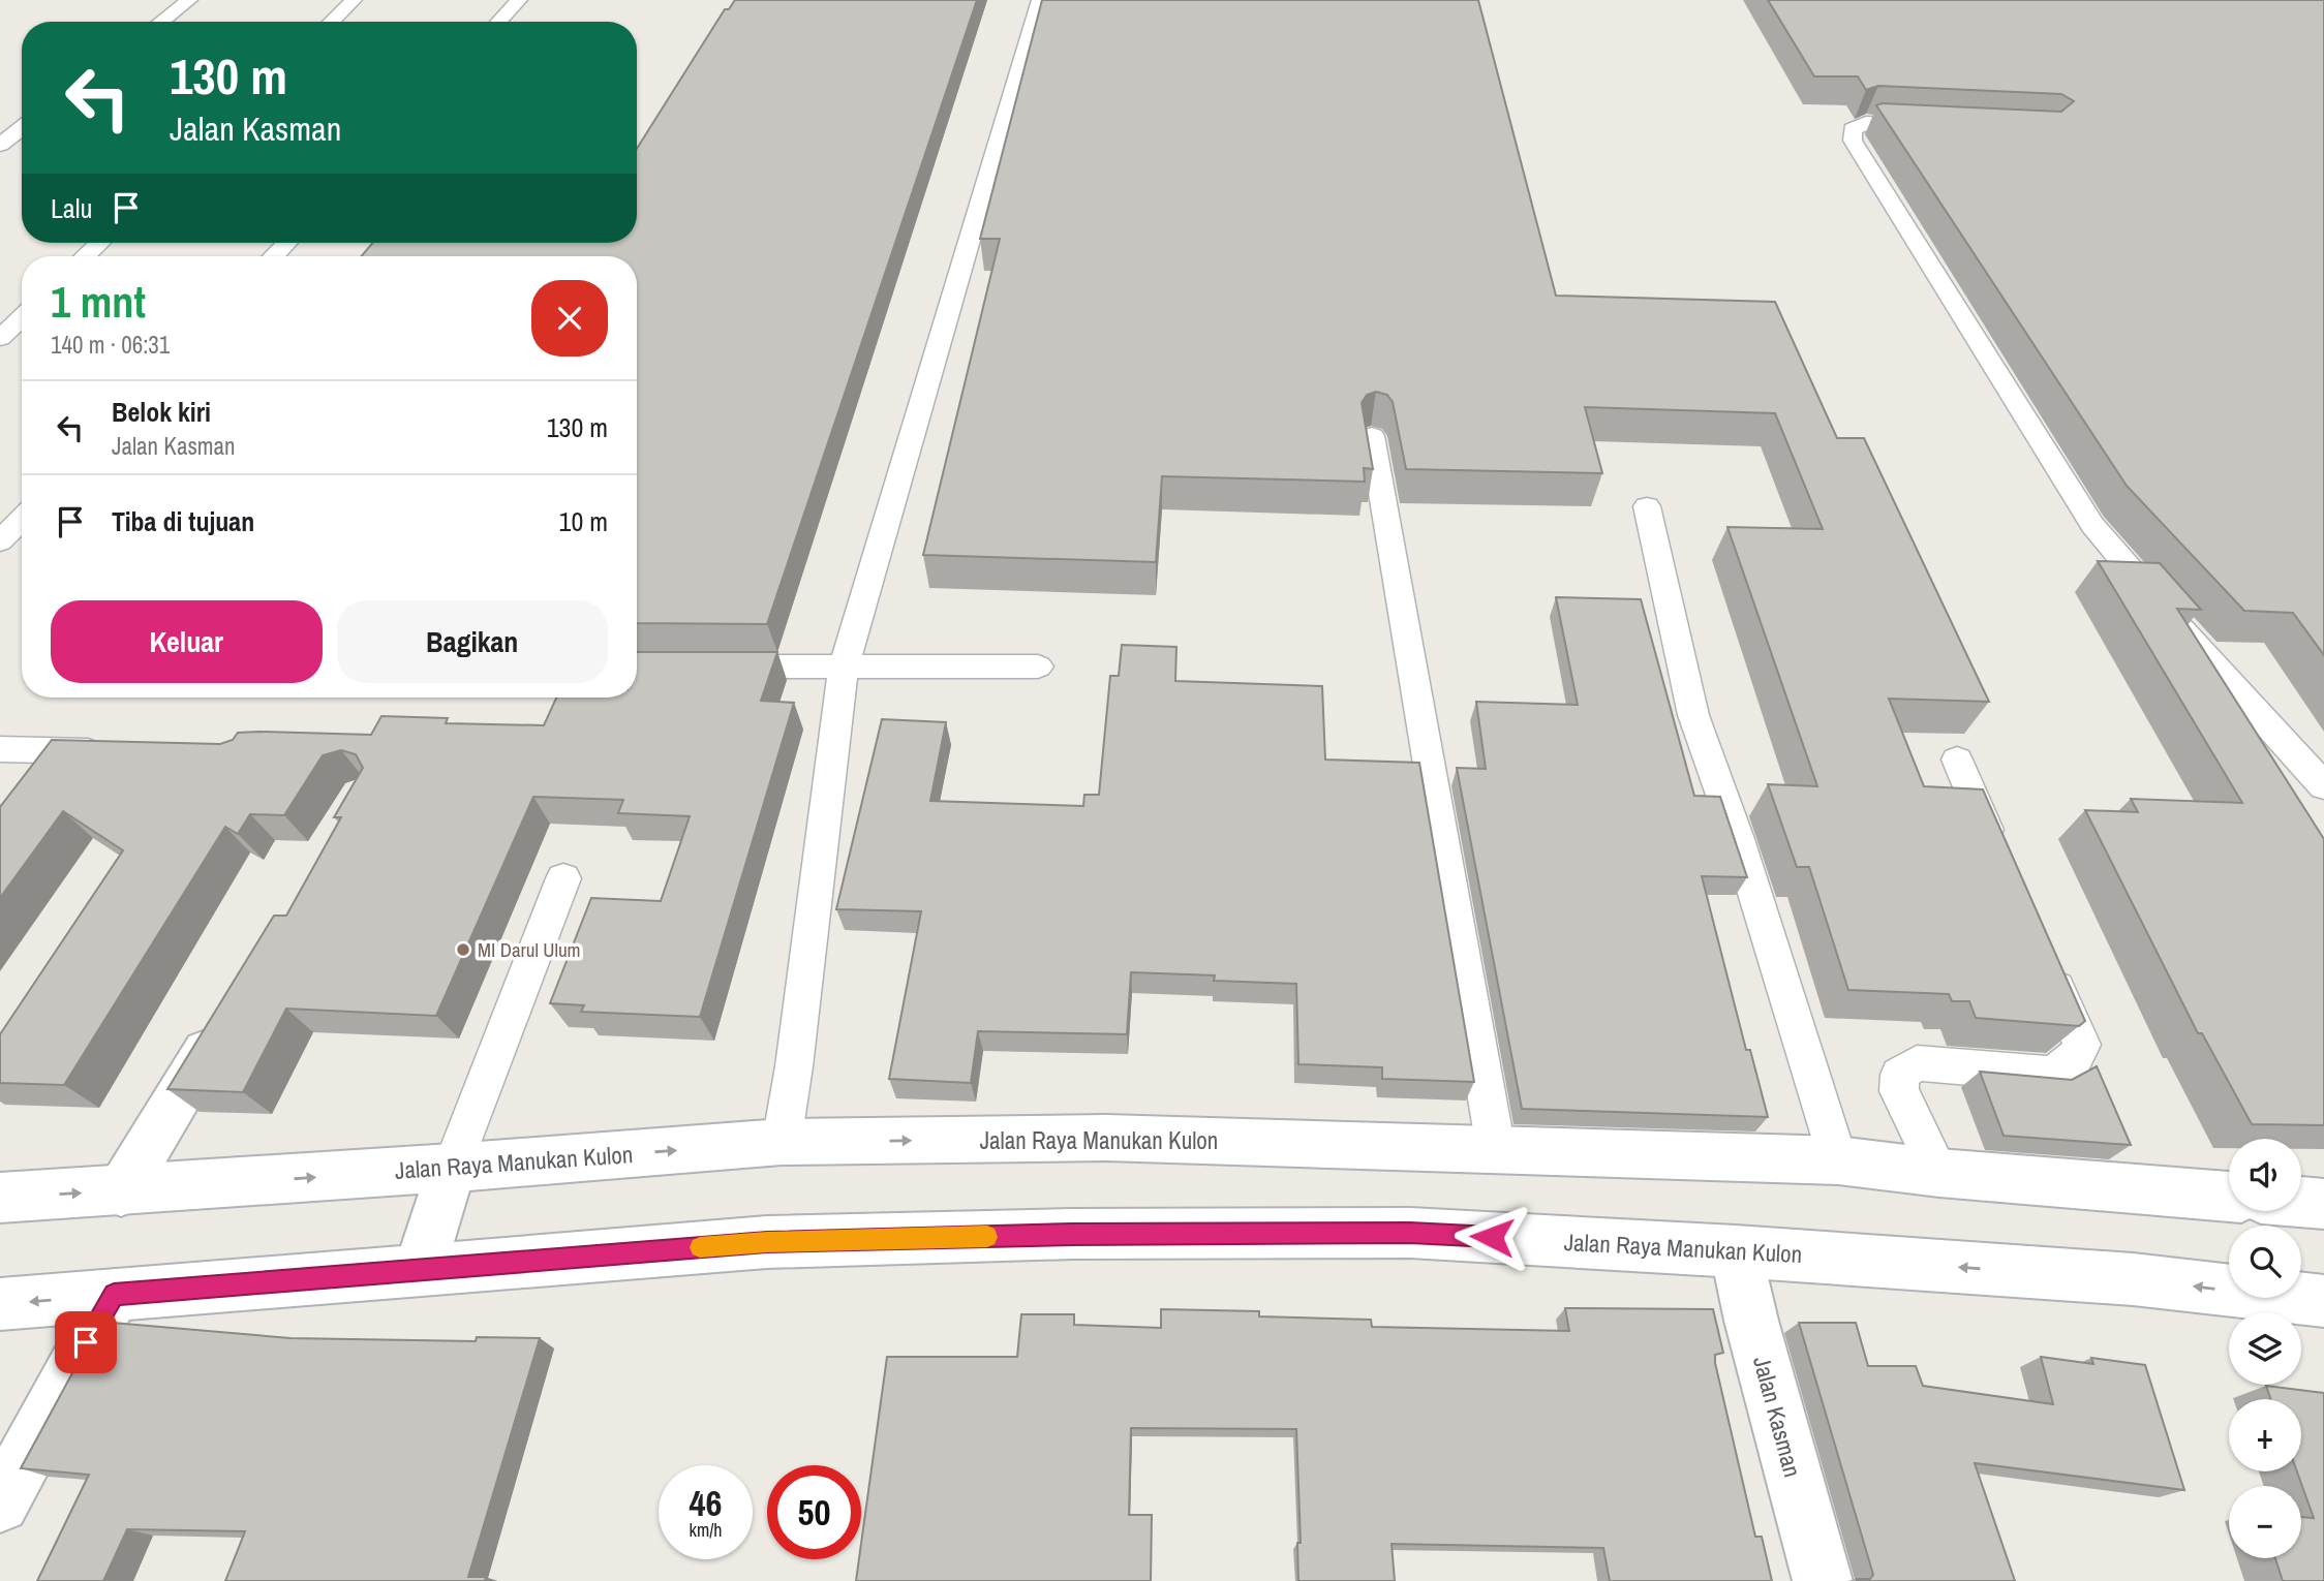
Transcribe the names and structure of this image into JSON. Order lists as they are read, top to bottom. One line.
{"streets":{"main road":["Jalan Raya Manukan Kulon","Jalan Kasman"]},"crossings":[["Jalan Raya Manukan Kulon","Jalan Kasman"]],"places":["MI Darul Ulum"],"page":{"turn":["130 m","Jalan Kasman"],"then":"Lalu","heading":["1 mnt","140 m · 06:31"],"list":[{"name":"Belok kiri","note":"Jalan Kasman","value":"130 m"},{"name":"Tiba di tujuan","value":"10 m"}],"buttons":["Keluar","Bagikan"],"map_buttons":["+","−"],"speed":"46 km/h","limit":"50"}}
